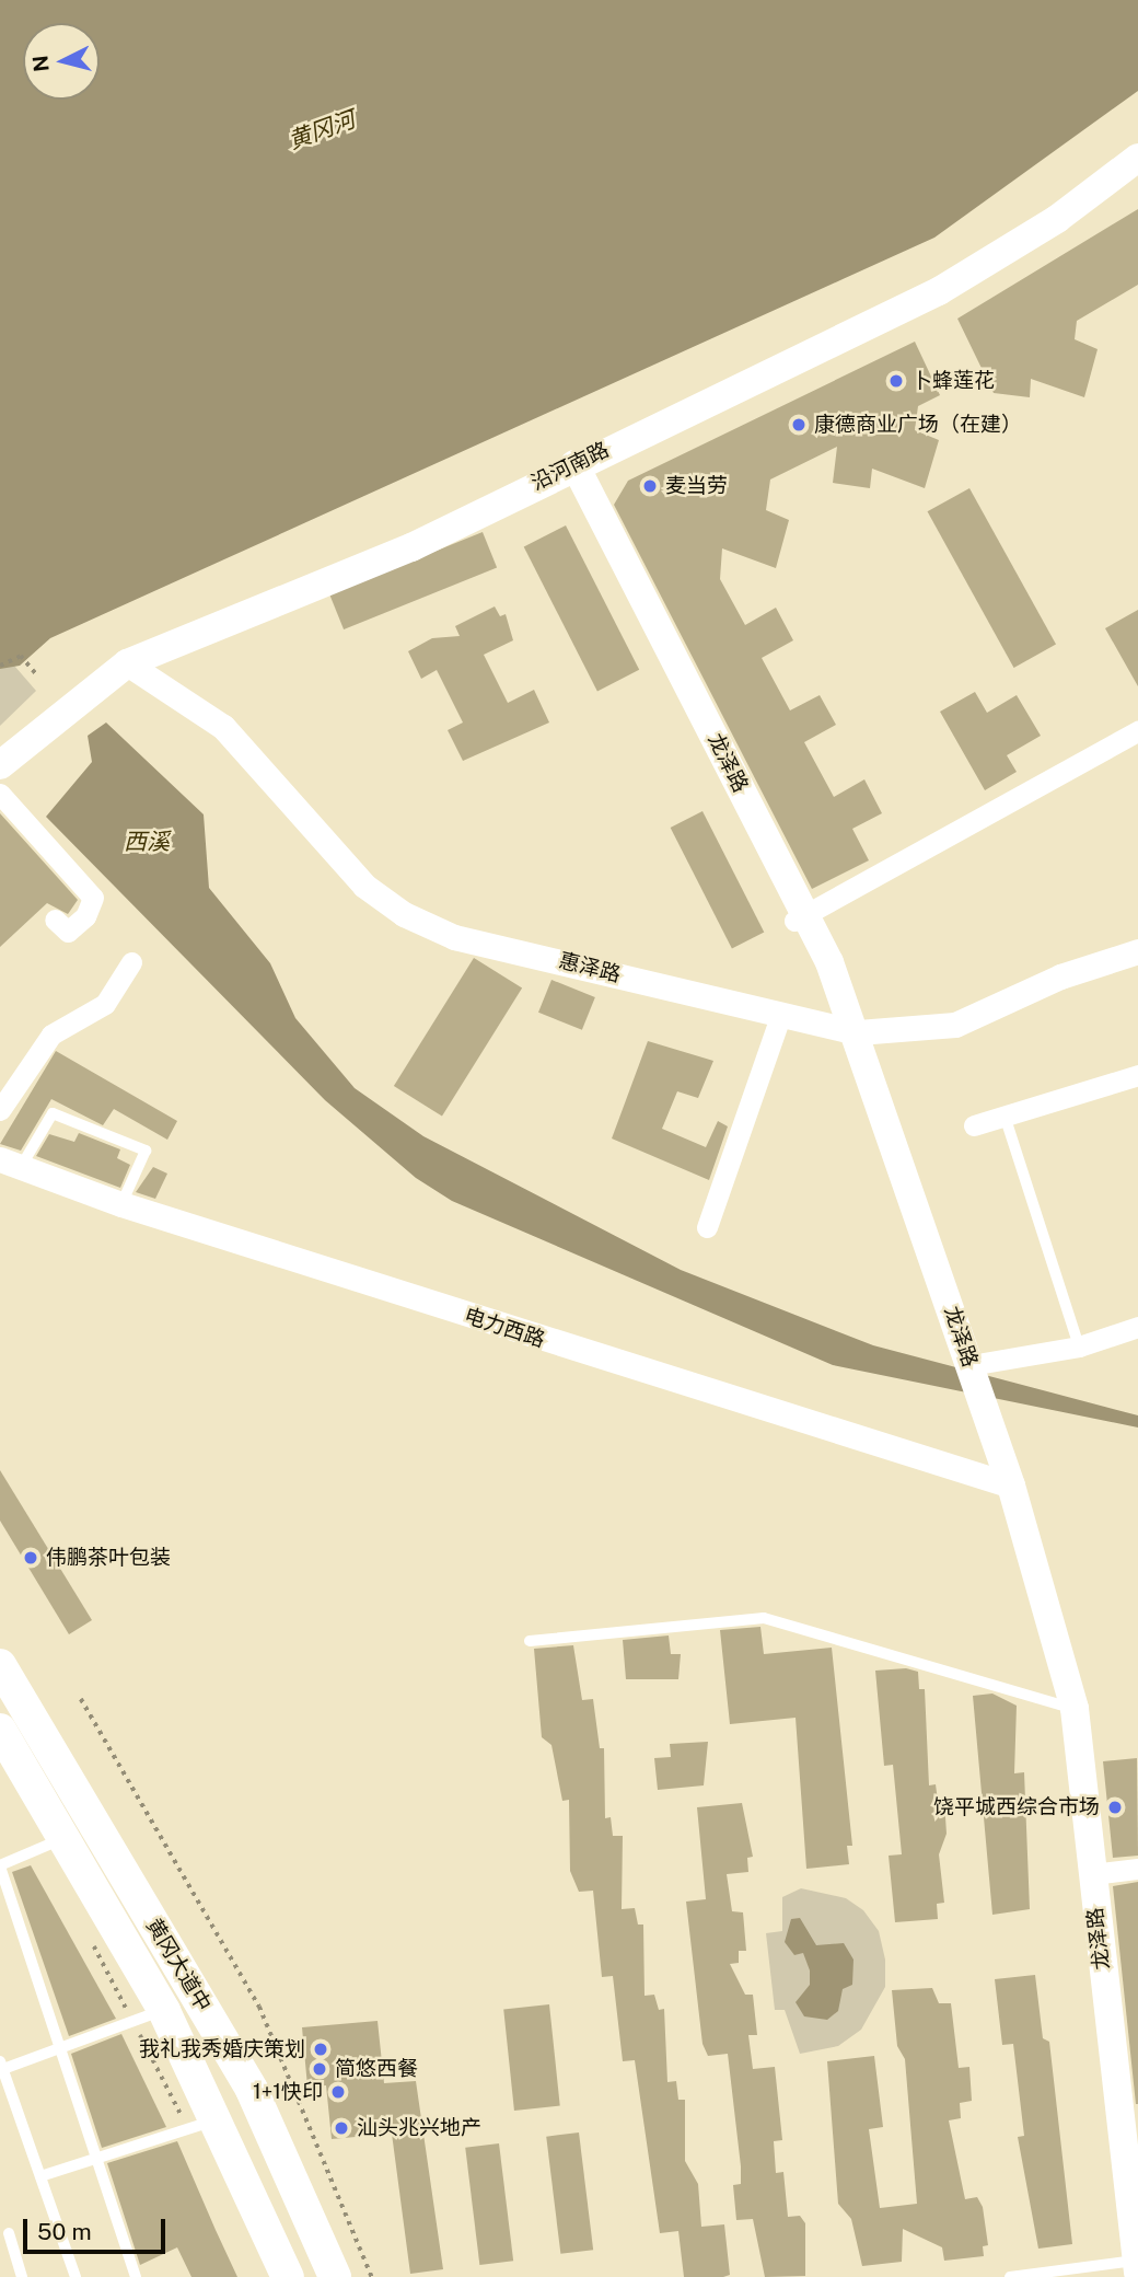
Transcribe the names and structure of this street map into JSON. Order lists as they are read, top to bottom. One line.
{"streets":{"main road":["沿河南路","龙泽路","黄冈大道中"],"street":["惠泽路","电力西路"]},"crossings":[["沿河南路","龙泽路"],["沿河南路","惠泽路"],["龙泽路","惠泽路"],["龙泽路","电力西路"]],"water":["黄冈河","西溪"],"places":["卜蜂莲花","康德商业广场（在建）","麦当劳","伟鹏茶叶包装","饶平城西综合市场","我礼我秀婚庆策划","简悠西餐","1+1快印","汕头兆兴地产"],"scale_bar":"50 m","north":"left"}
